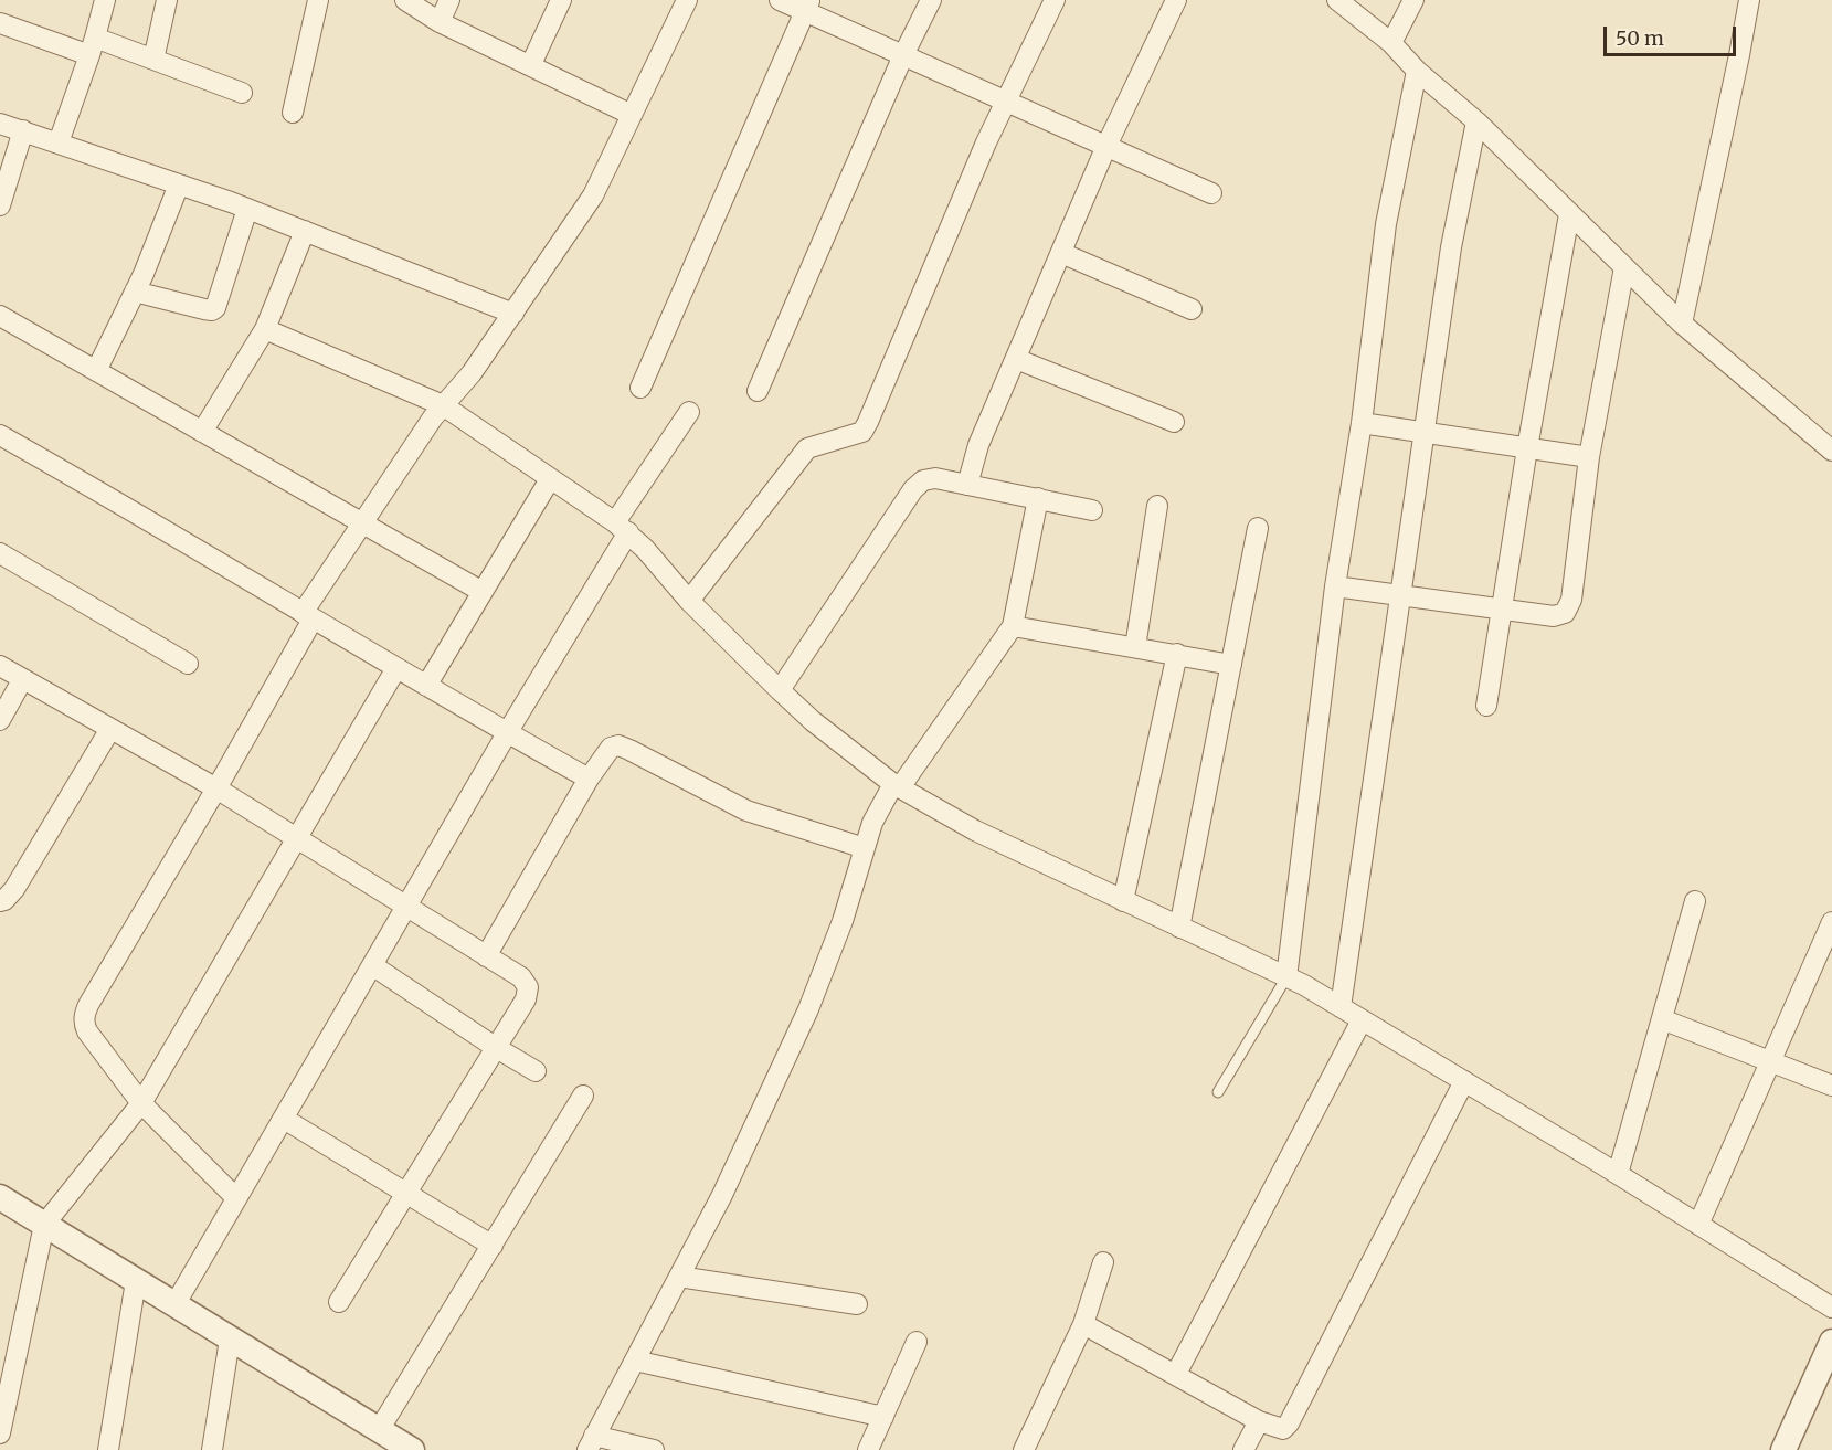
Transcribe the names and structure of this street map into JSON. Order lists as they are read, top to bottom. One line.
{"scale_bar":"50 m"}
